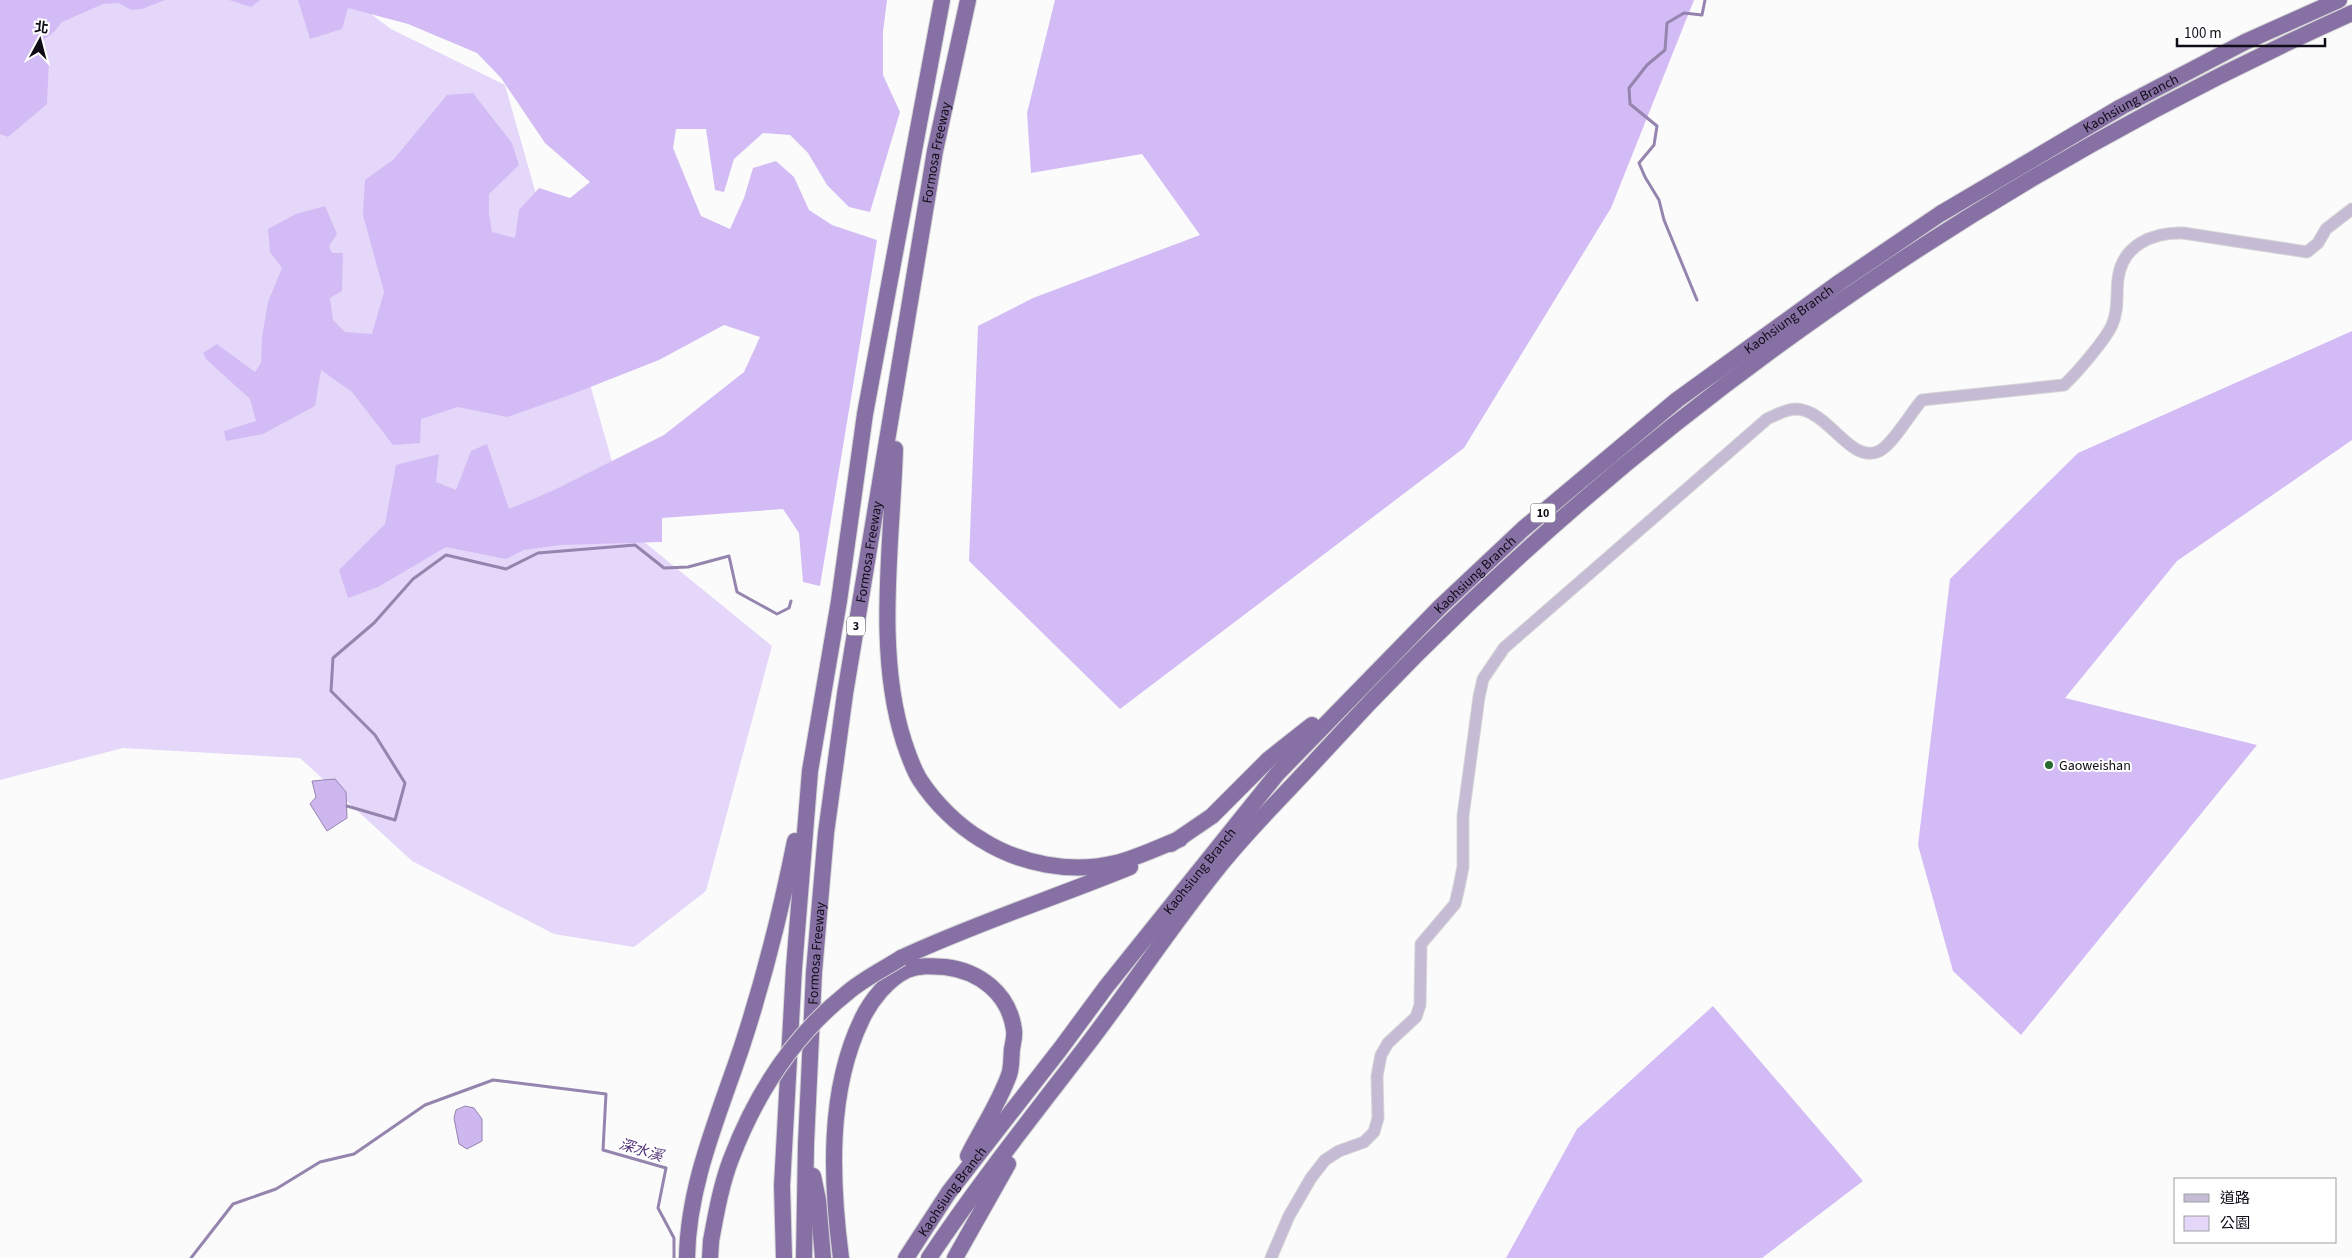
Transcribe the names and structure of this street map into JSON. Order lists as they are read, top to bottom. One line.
{"streets":{"highway":["Kaohsiung Branch","Formosa Freeway","10","3"]},"water":["深水溪"],"places":["Gaoweishan"],"legend":["道路","公園"],"scale_bar":"100 m","north":"top"}
